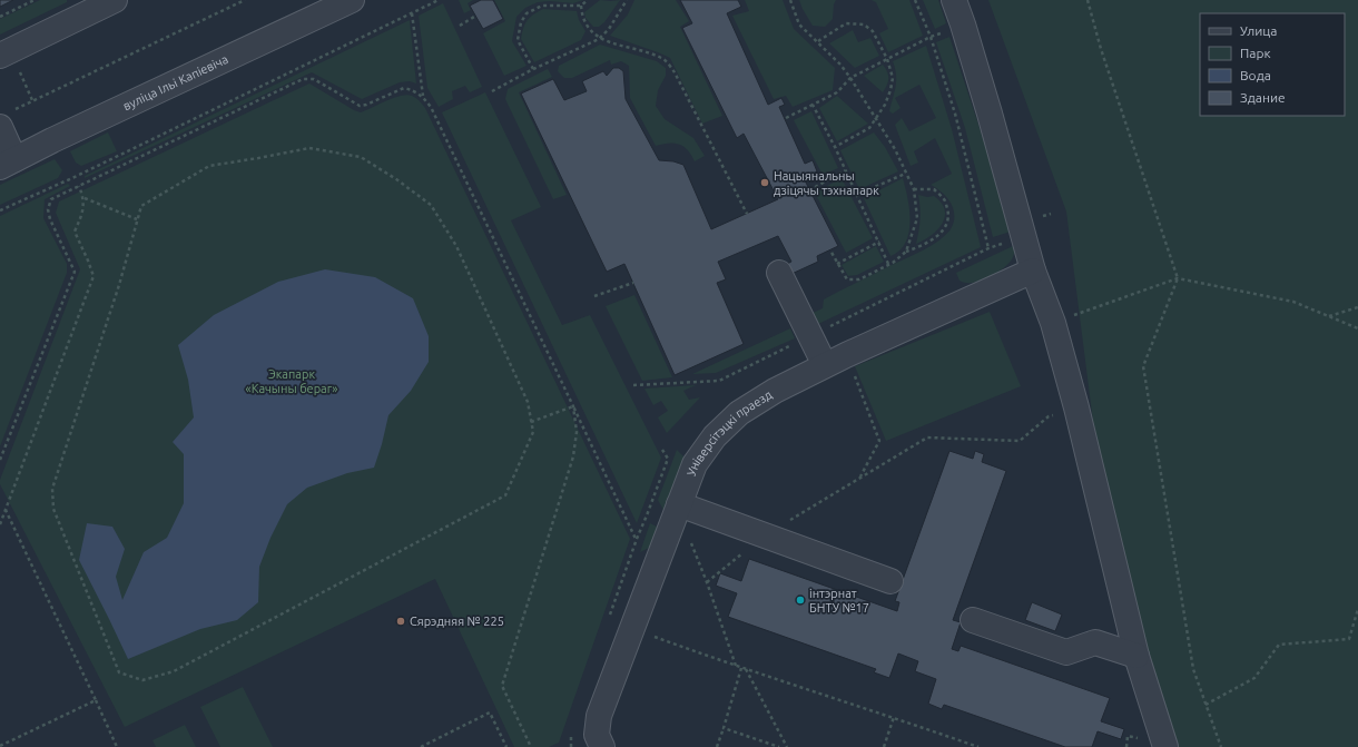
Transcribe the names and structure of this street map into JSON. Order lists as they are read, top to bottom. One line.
{"streets":{"street":["вуліца Ільі Капіевіча","Універсітэцкі праезд"]},"parks":["Экапарк «Качыны бераг»"],"places":["Нацыянальны дзіцячы тэхнапарк","інтэрнат БНТУ №17","Сярэдняя № 225"],"legend":["Улица","Парк","Вода","Здание"]}
